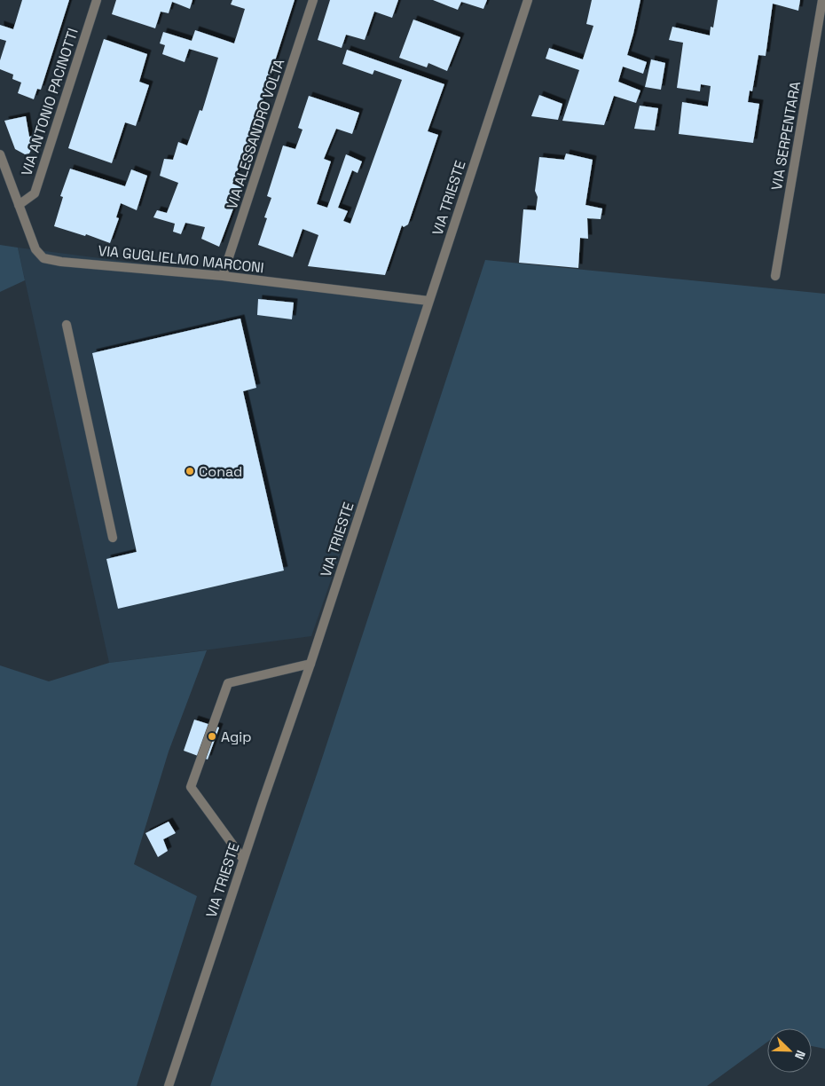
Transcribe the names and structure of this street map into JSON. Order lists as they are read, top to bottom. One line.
{"streets":{"street":["VIA ANTONIO PACINOTTI","VIA ALESSANDRO VOLTA","VIA SERPENTARA","VIA TRIESTE","VIA GUGLIELMO MARCONI"]},"crossings":[["VIA ANTONIO PACINOTTI","VIA GUGLIELMO MARCONI"],["VIA ALESSANDRO VOLTA","VIA GUGLIELMO MARCONI"],["VIA TRIESTE","VIA GUGLIELMO MARCONI"]],"places":["Conad","Agip"],"north":"bottom right"}
